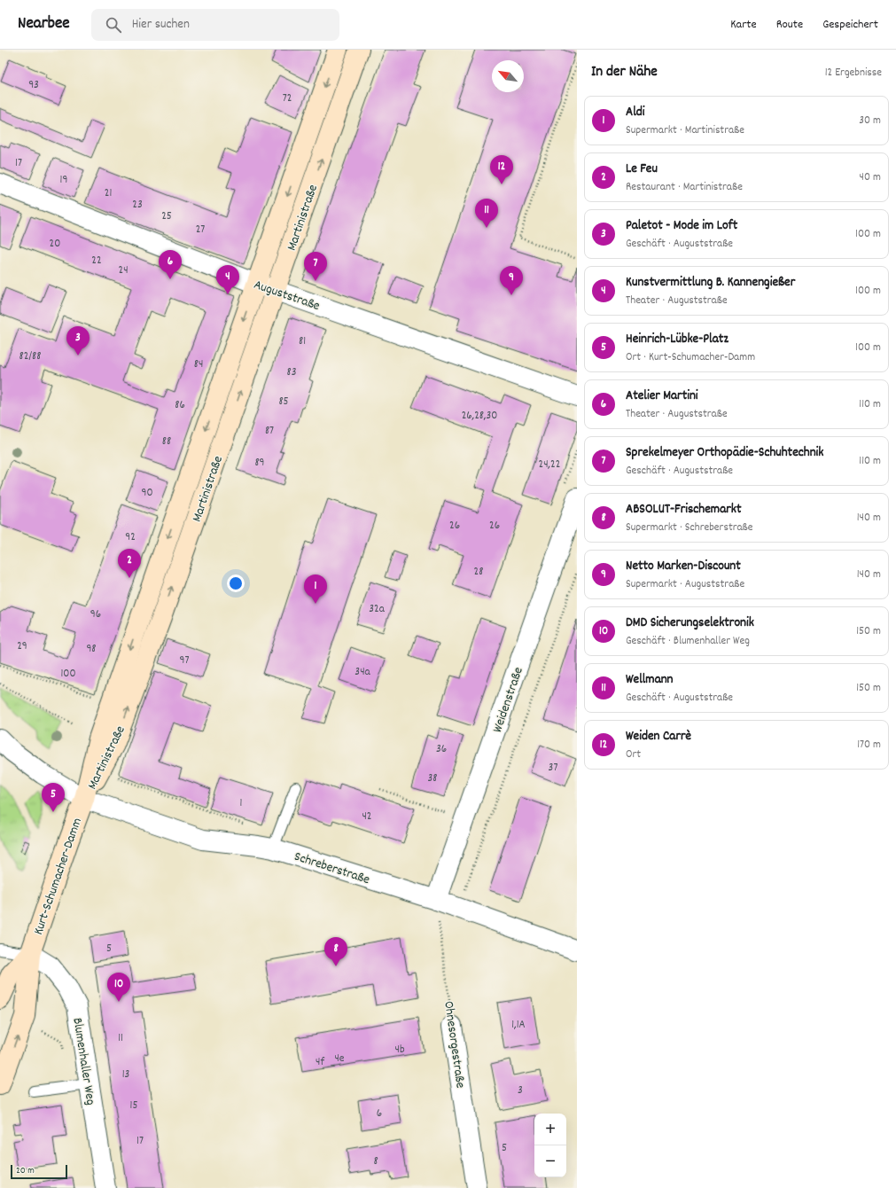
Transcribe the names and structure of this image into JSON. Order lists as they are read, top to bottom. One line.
{"streets":{"main road":["Martinistraße","Kurt-Schumacher-Damm"],"street":["Auguststraße","Weidenstraße","Schreberstraße","Ohnesorgestraße","Blumenhaller Weg"]},"crossings":[["Martinistraße","Auguststraße"],["Martinistraße","Schreberstraße"],["Martinistraße","Kurt-Schumacher-Damm"],["Weidenstraße","Schreberstraße"],["Weidenstraße","Ohnesorgestraße"],["Schreberstraße","Kurt-Schumacher-Damm"],["Schreberstraße","Ohnesorgestraße"],["Kurt-Schumacher-Damm","Blumenhaller Weg"]],"house_numbers":["93","72","17","19","21","23","25","27","20","22","24","81","82/88","84","83","85","86","26,28,30","87","88","89","24,22","90","26","26","92","28","32a","96","29","98","97","34a","100","36","37","38","1","42","5","1,1A","11","4b","4e","4f","13","3","15","6","17","5","8"],"scale_bar":"20 m","north":"top left","page":{"header":"Nearbee","search":"Hier suchen","nav":["Karte","Route","Gespeichert"],"heading":["In der Nähe","12 Ergebnisse"],"list":[{"mark":"1","name":"Aldi","note":"Supermarkt · Martinistraße","value":"30 m"},{"mark":"2","name":"Le Feu","note":"Restaurant · Martinistraße","value":"40 m"},{"mark":"3","name":"Paletot - Mode im Loft","note":"Geschäft · Auguststraße","value":"100 m"},{"mark":"4","name":"Kunstvermittlung B. Kannengießer","note":"Theater · Auguststraße","value":"100 m"},{"mark":"5","name":"Heinrich-Lübke-Platz","note":"Ort · Kurt-Schumacher-Damm","value":"100 m"},{"mark":"6","name":"Atelier Martini","note":"Theater · Auguststraße","value":"110 m"},{"mark":"7","name":"Sprekelmeyer Orthopädie-Schuhtechnik","note":"Geschäft · Auguststraße","value":"110 m"},{"mark":"8","name":"ABSOLUT-Frischemarkt","note":"Supermarkt · Schreberstraße","value":"140 m"},{"mark":"9","name":"Netto Marken-Discount","note":"Supermarkt · Auguststraße","value":"140 m"},{"mark":"10","name":"DMD Sicherungselektronik","note":"Geschäft · Blumenhaller Weg","value":"150 m"},{"mark":"11","name":"Wellmann","note":"Geschäft · Auguststraße","value":"150 m"},{"mark":"12","name":"Weiden Carrè","note":"Ort","value":"170 m"}],"pins":["12","11","6","7","4","9","3","2","1","5","8","10"],"map_buttons":["+","−"],"scale":"20 m"}}
